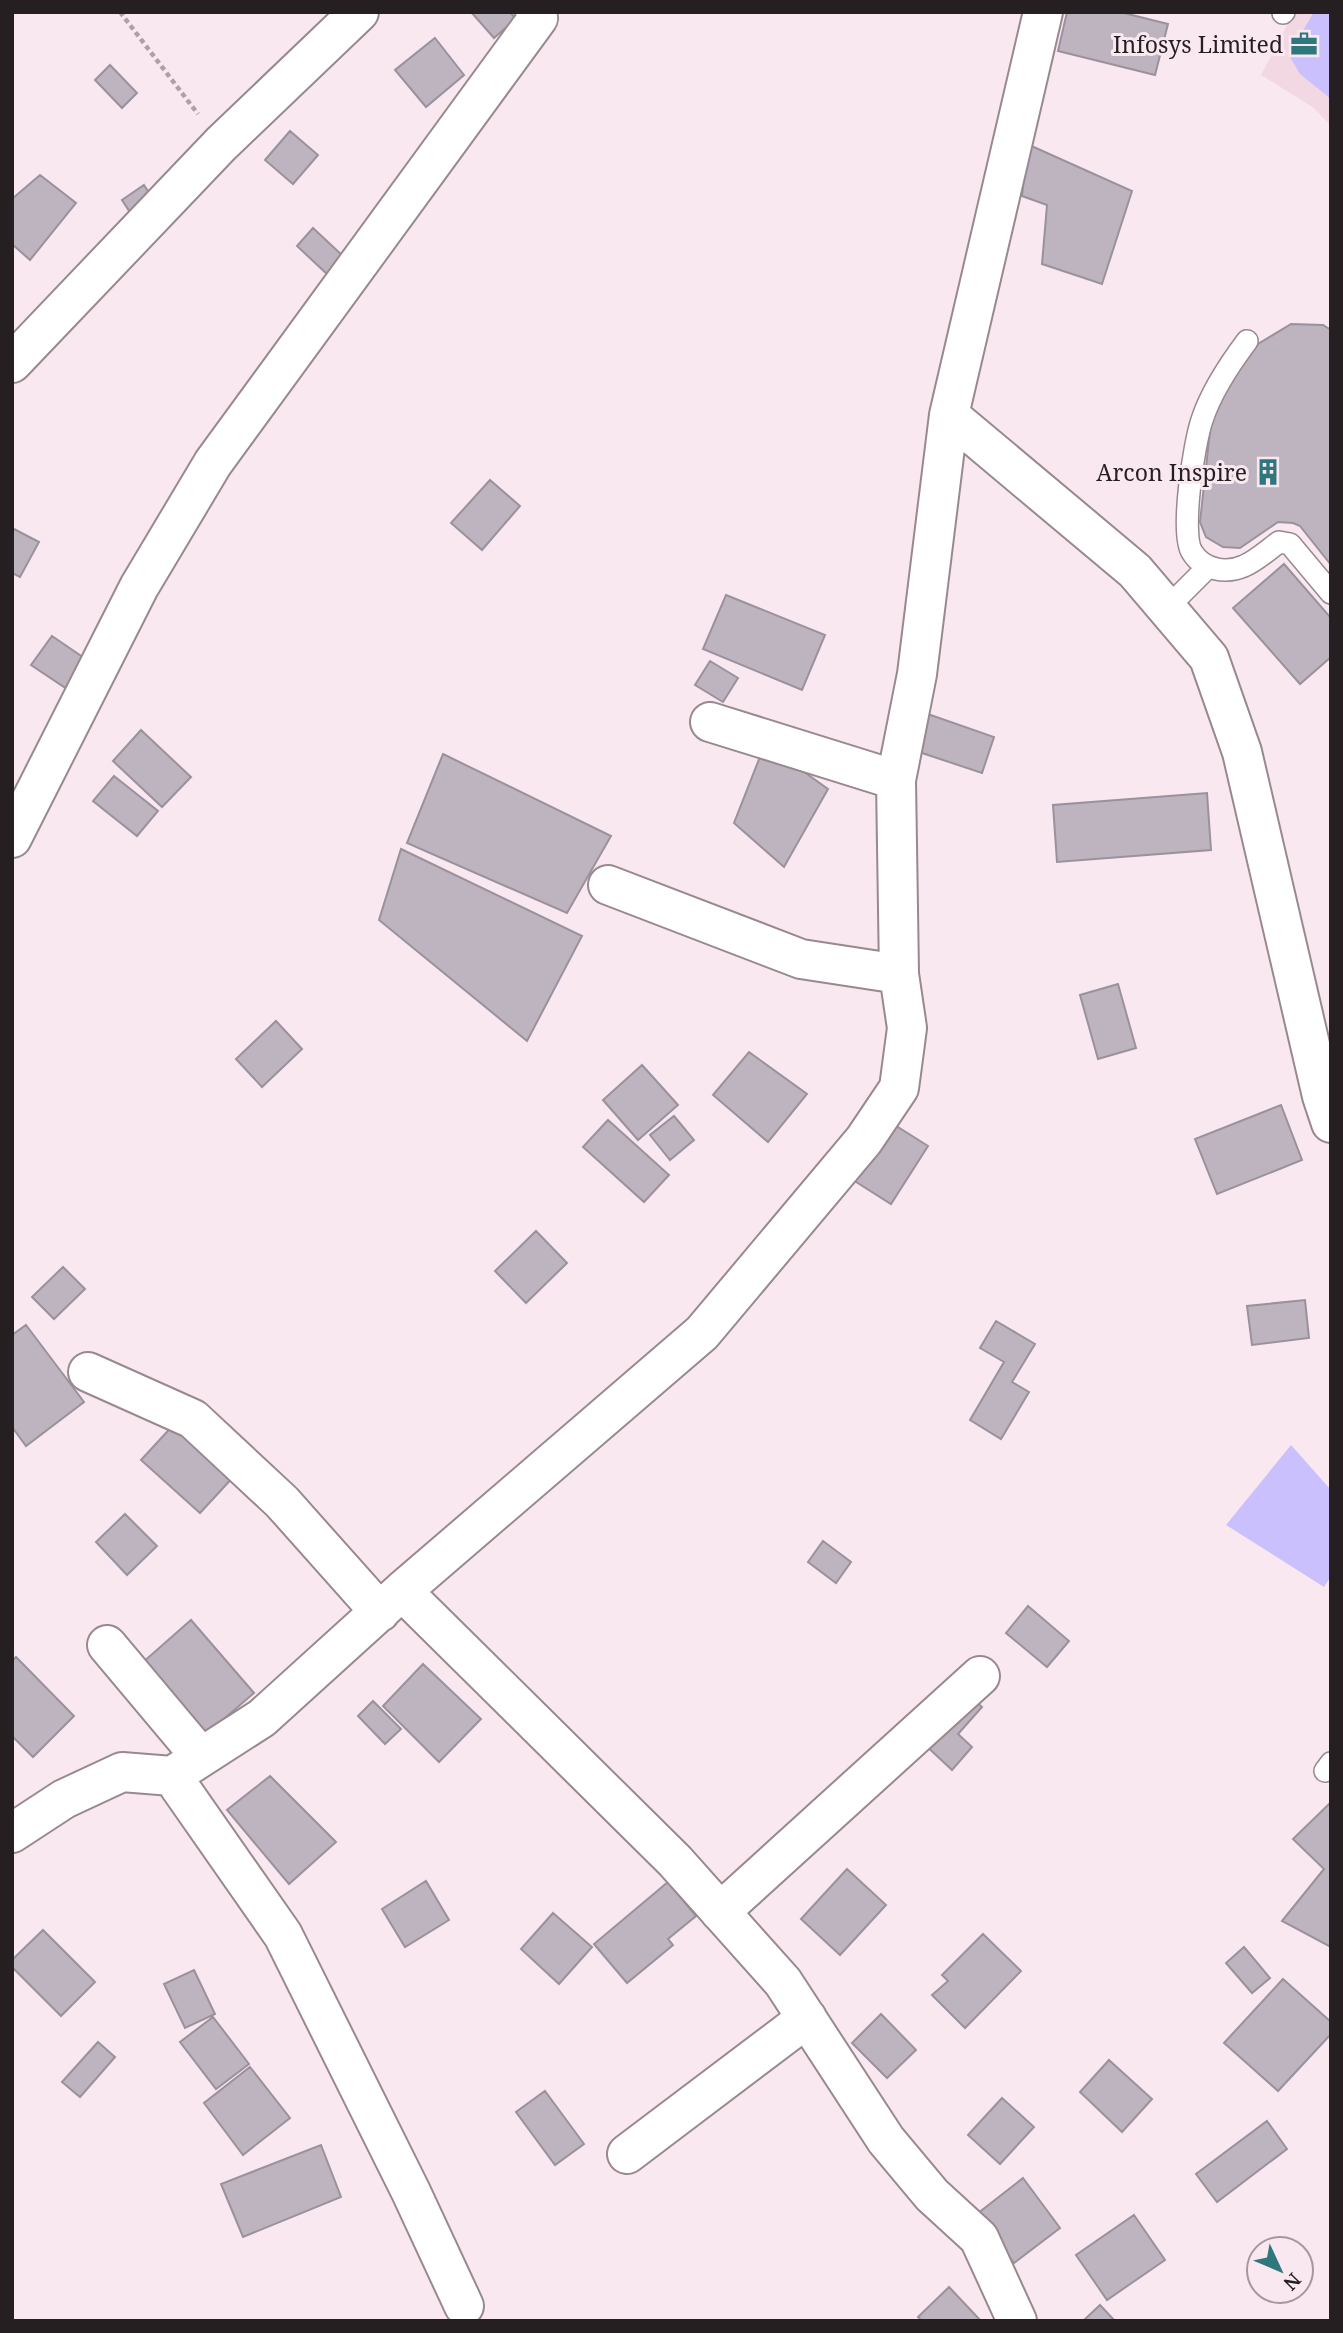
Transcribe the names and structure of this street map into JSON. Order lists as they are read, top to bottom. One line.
{"places":{"office":["Infosys Limited"],"building":["Arcon Inspire"]},"north":"bottom right"}
